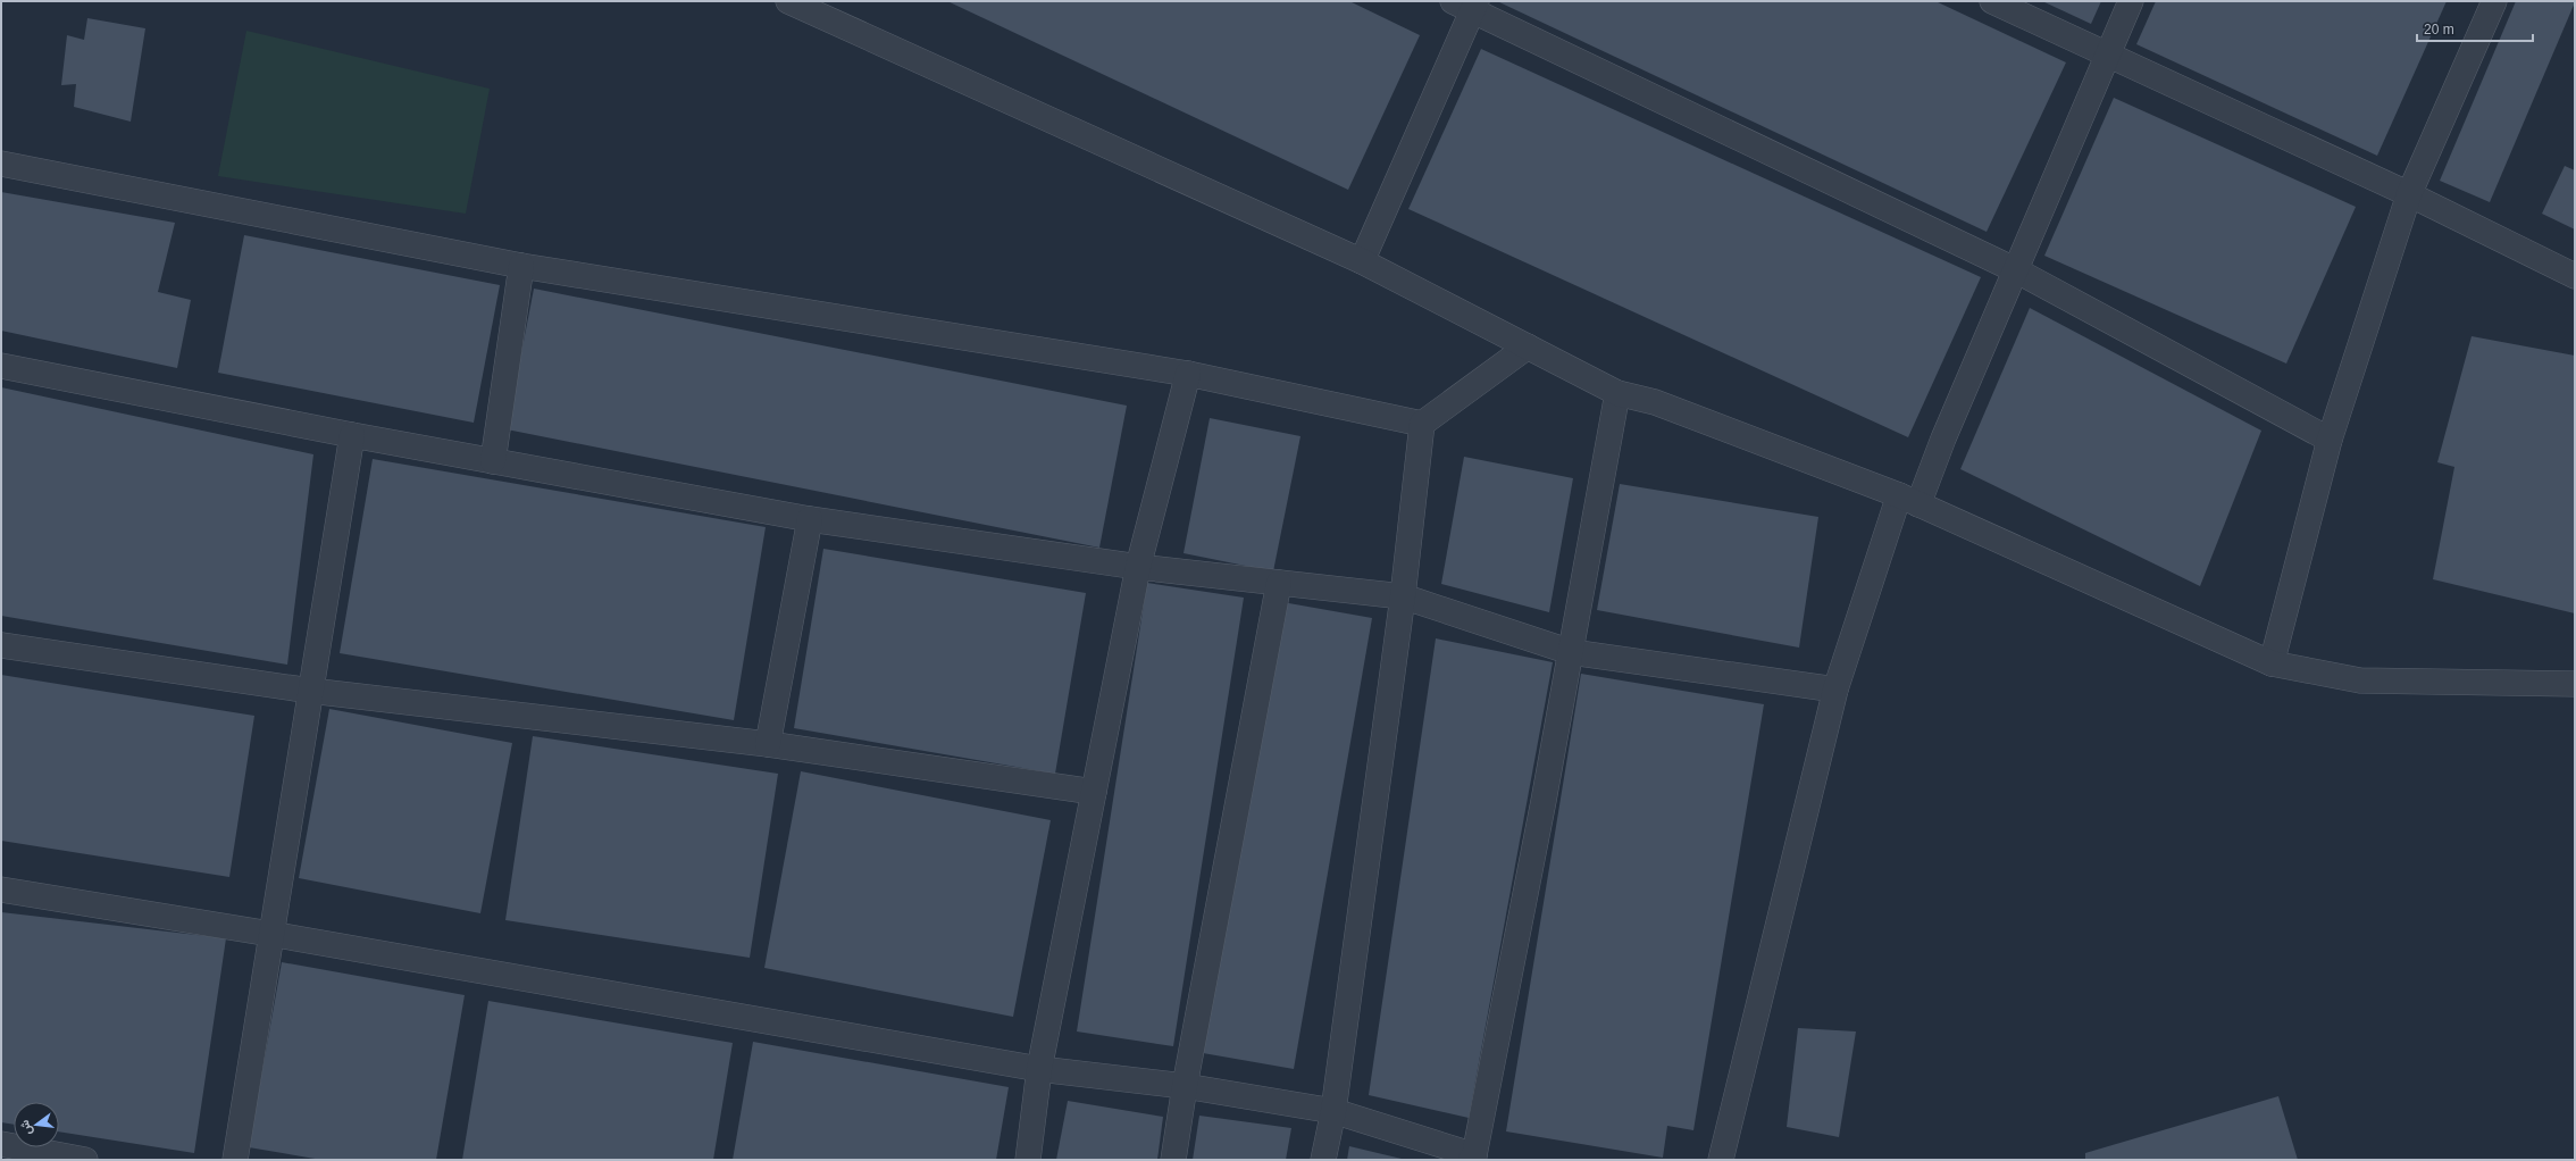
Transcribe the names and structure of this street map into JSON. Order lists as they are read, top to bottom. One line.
{"scale_bar":"20 m","north":"left"}
